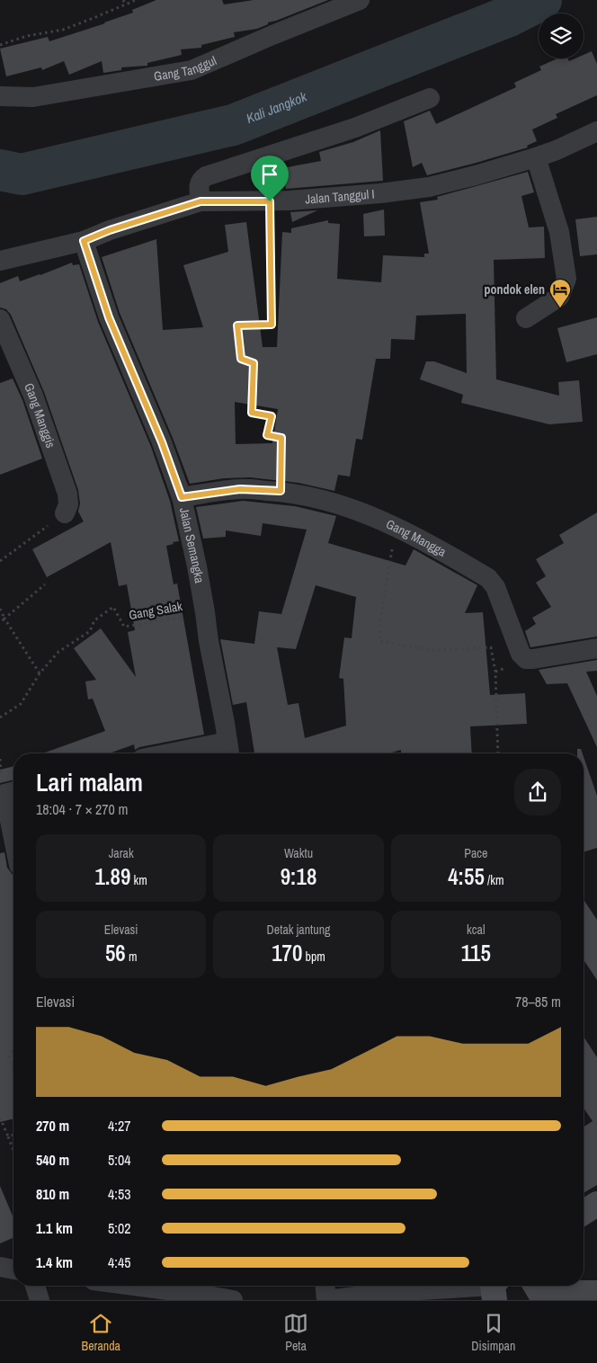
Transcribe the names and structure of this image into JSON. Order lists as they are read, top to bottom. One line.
{"streets":{"street":["Gang Tanggul","Jalan Tanggul I","Gang Manggis","Gang Mangga","Jalan Semangka"],"path":["Gang Salak"]},"crossings":[["Jalan Tanggul I","Jalan Semangka"],["Gang Mangga","Jalan Semangka"],["Jalan Semangka","Gang Salak"]],"water":["Kali Jangkok"],"places":{"hotel":["pondok elen"]},"page":{"heading":["Lari malam","18:04 · 7 × 270 m"],"stats":[["Jarak","1.89 km"],["Waktu","9:18"],["Pace","4:55 /km"],["Elevasi","56 m"],["Detak jantung","170 bpm"],["kcal","115"]],"chart":["Elevasi","78–85 m"],"list":[{"name":"270 m","note":"4:27"},{"name":"540 m","note":"5:04"},{"name":"810 m","note":"4:53"},{"name":"1.1 km","note":"5:02"},{"name":"1.4 km","note":"4:45"}],"tabs":["Beranda","Peta","Disimpan"]}}
